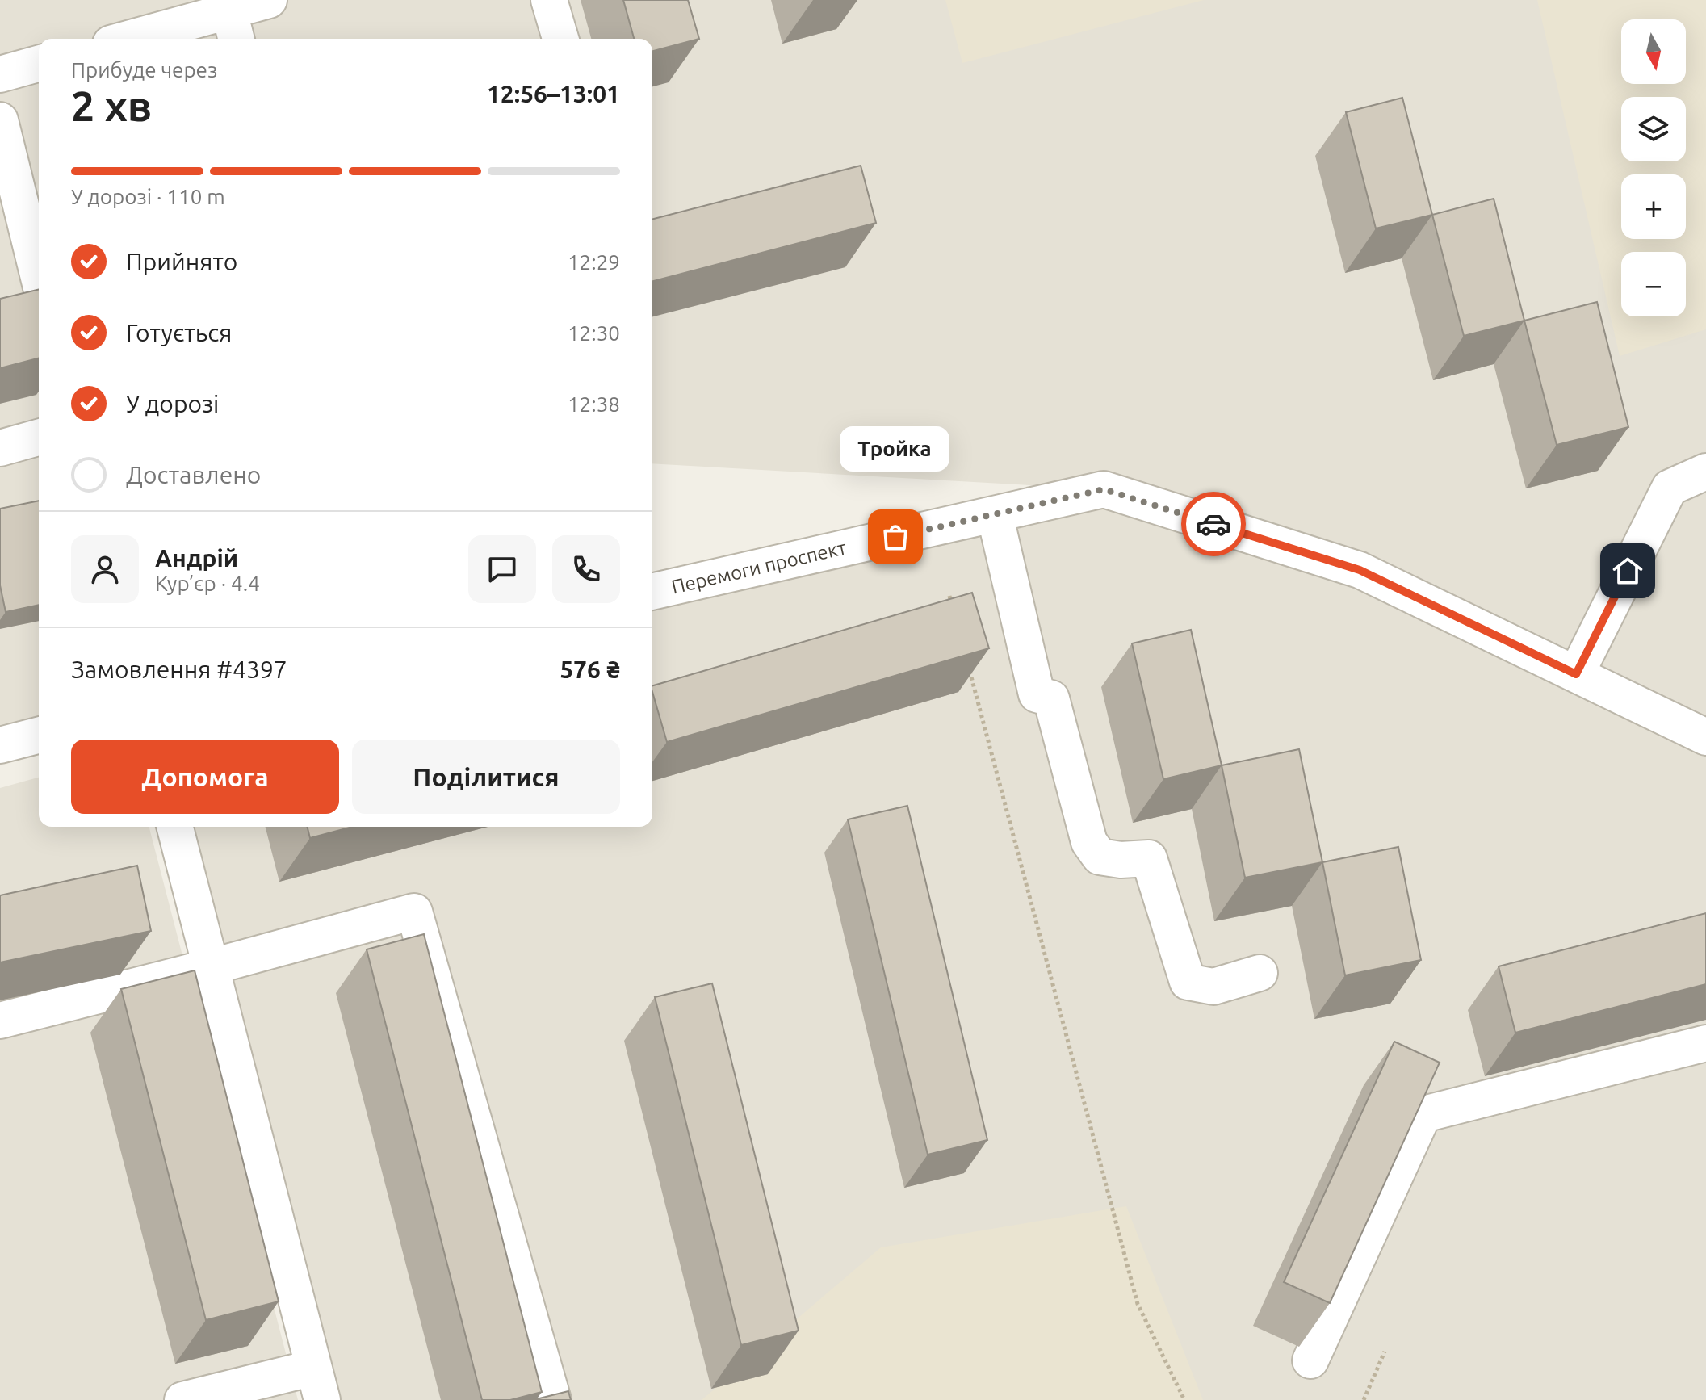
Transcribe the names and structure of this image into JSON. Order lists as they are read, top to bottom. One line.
{"streets":{"street":["Перемоги проспект"]},"places":["Тройка"],"north":"bottom","page":{"map_buttons":["+","−"],"heading":["2 хв","Прибуде через","12:56–13:01"],"panel":["Андрій","Кур’єр · 4.4","Замовлення #4397","576 ₴"],"bar":"У дорозі · 110 m","list":[["Прийнято","12:29"],["Готується","12:30"],["У дорозі","12:38"],"Доставлено"],"bubble":"Тройка","buttons":["Допомога","Поділитися"]}}
